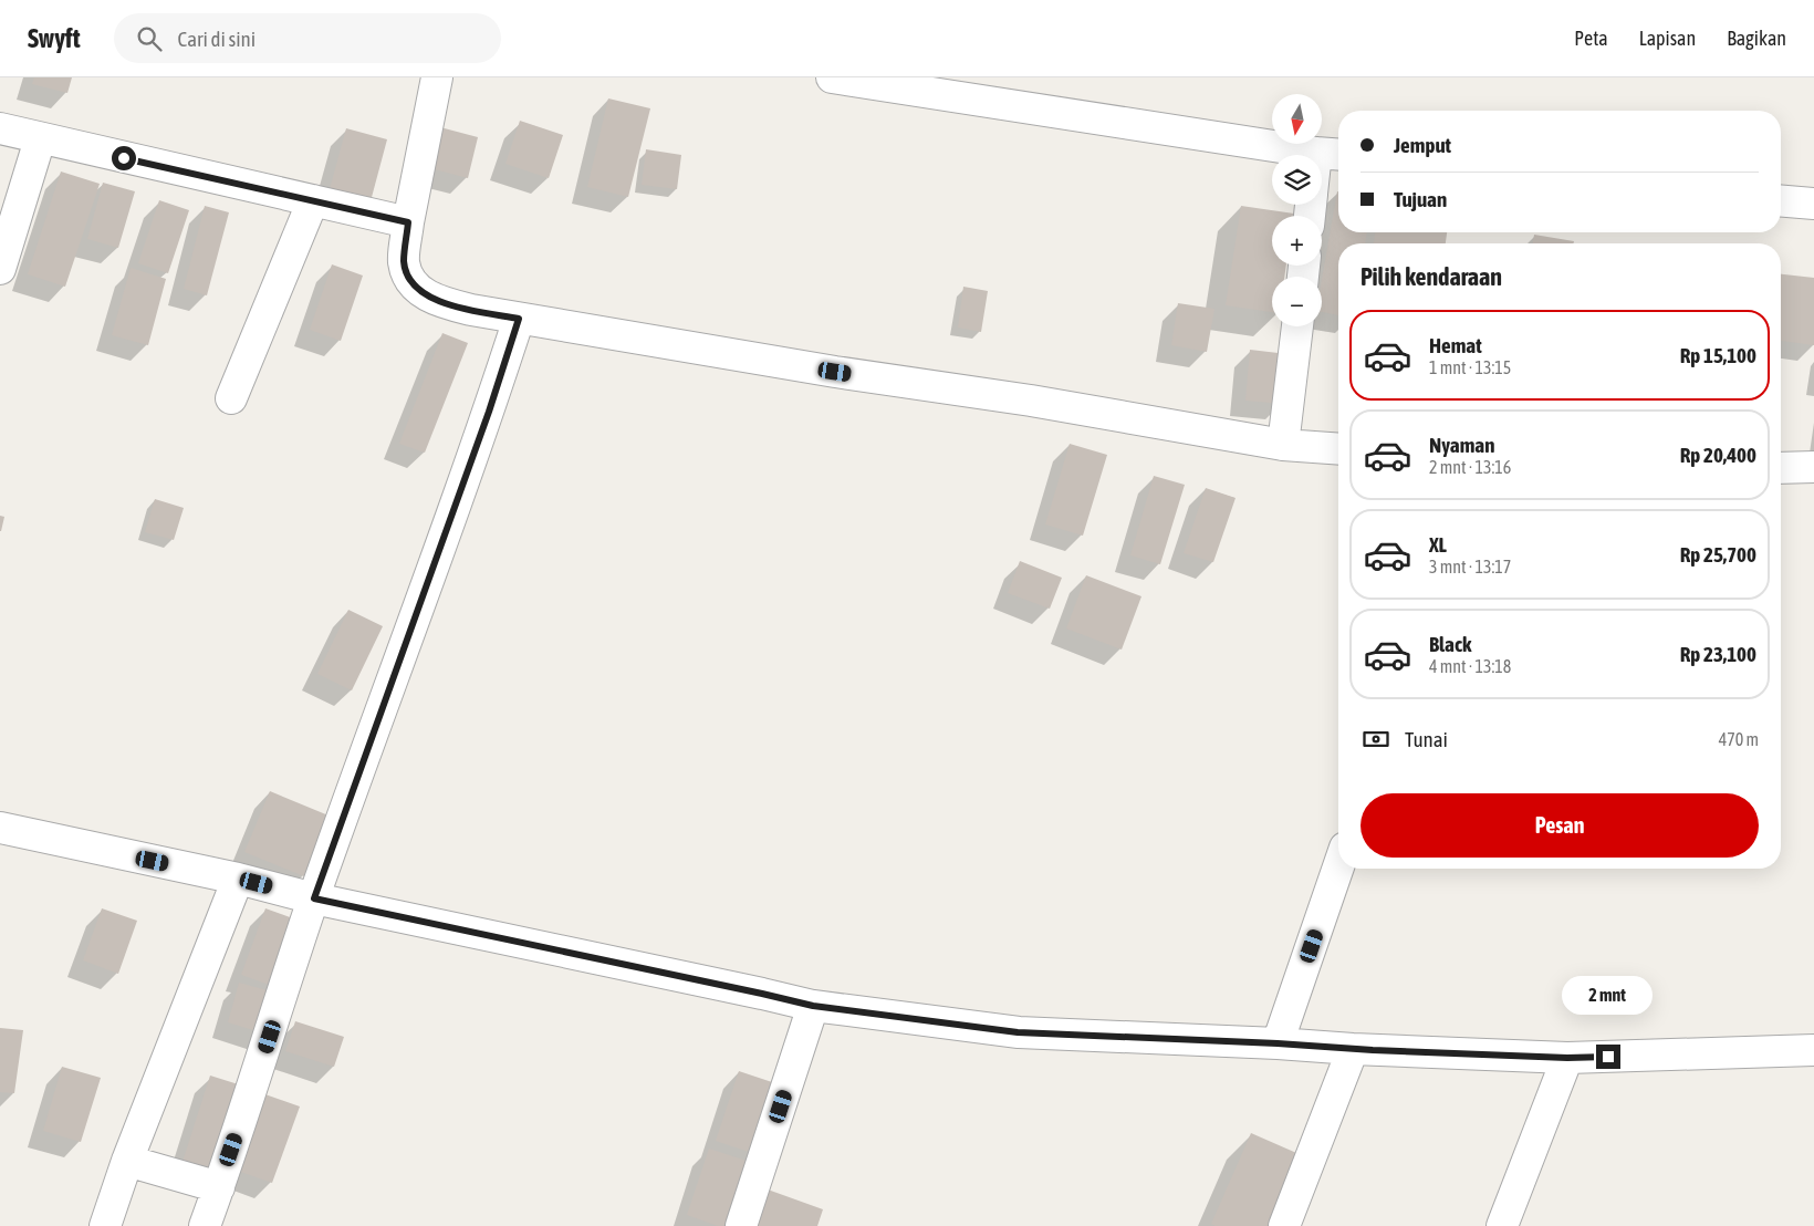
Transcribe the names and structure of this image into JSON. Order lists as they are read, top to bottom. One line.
{"north":"bottom","page":{"header":"Swyft","search":"Cari di sini","nav":["Peta","Lapisan","Bagikan"],"map_buttons":["+","−"],"banner":["Jemput","Tujuan"],"heading":"Pilih kendaraan","list":[{"name":"Hemat","note":"1 mnt · 13:15","value":"Rp 15,100"},{"name":"Nyaman","note":"2 mnt · 13:16","value":"Rp 20,400"},{"name":"XL","note":"3 mnt · 13:17","value":"Rp 25,700"},{"name":"Black","note":"4 mnt · 13:18","value":"Rp 23,100"}],"pay":["Tunai","470 m"],"buttons":"Pesan","bubble":"2 mnt"}}
